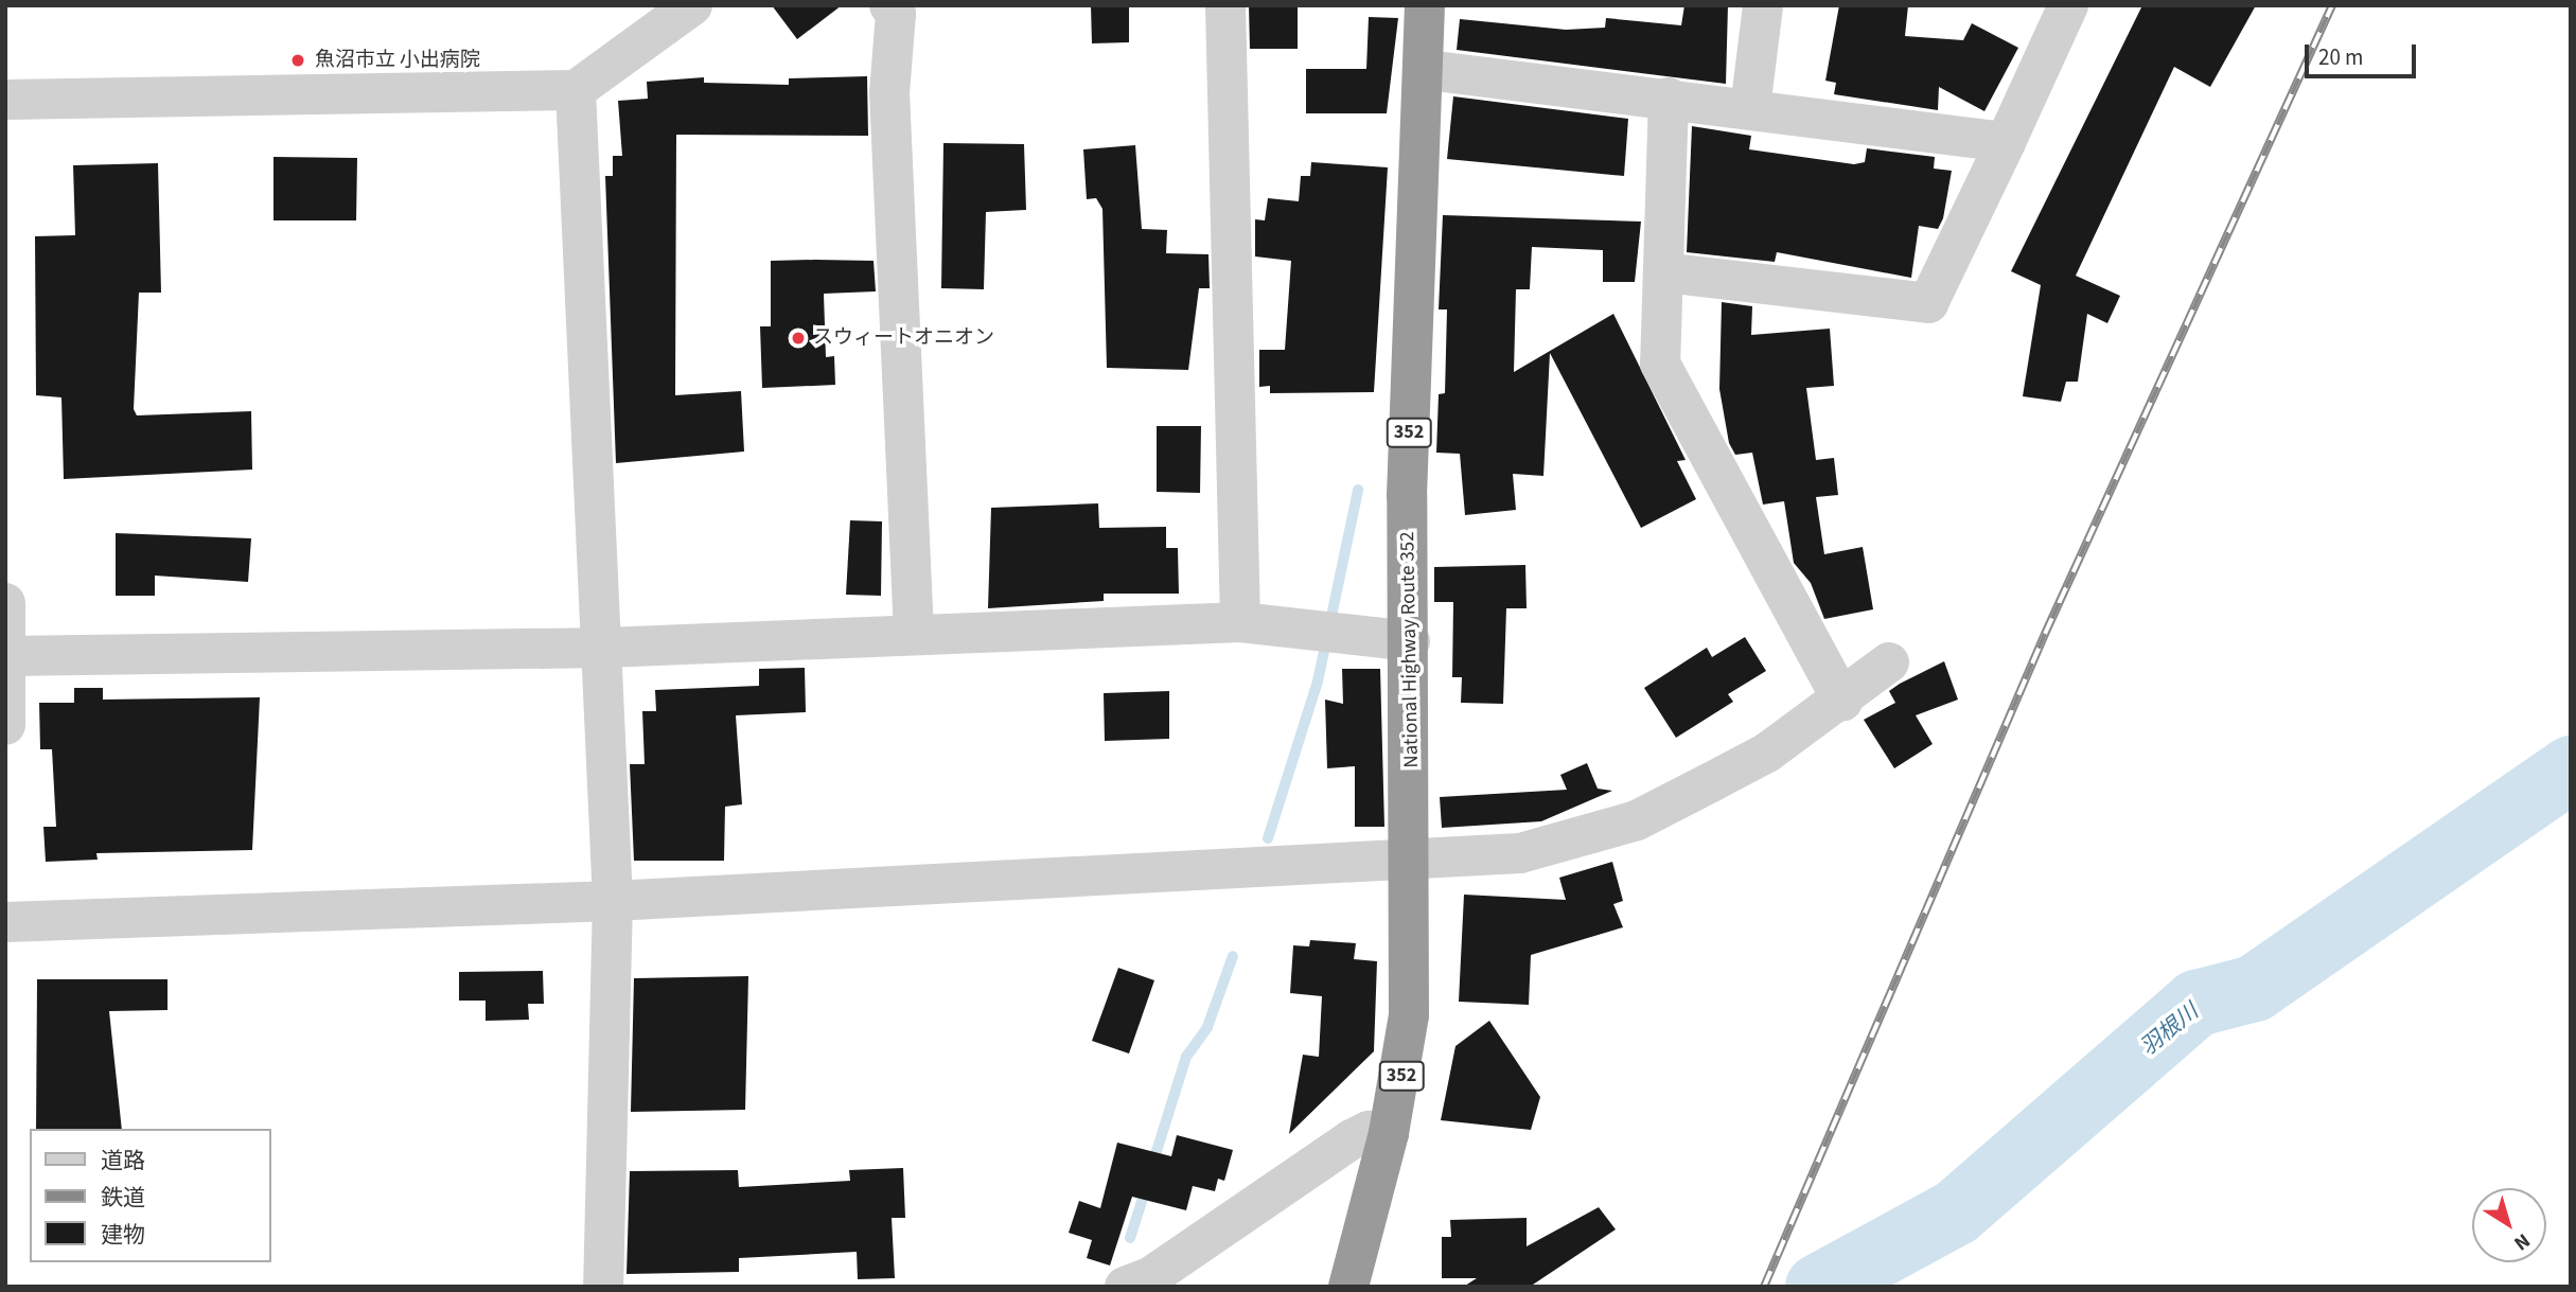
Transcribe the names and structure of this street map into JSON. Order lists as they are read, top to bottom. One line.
{"streets":{"highway":["352","National Highway Route 352"]},"water":["羽根川"],"places":["魚沼市立 小出病院","スウィートオニオン"],"legend":["道路","鉄道","建物"],"scale_bar":"20 m","north":"bottom right"}
